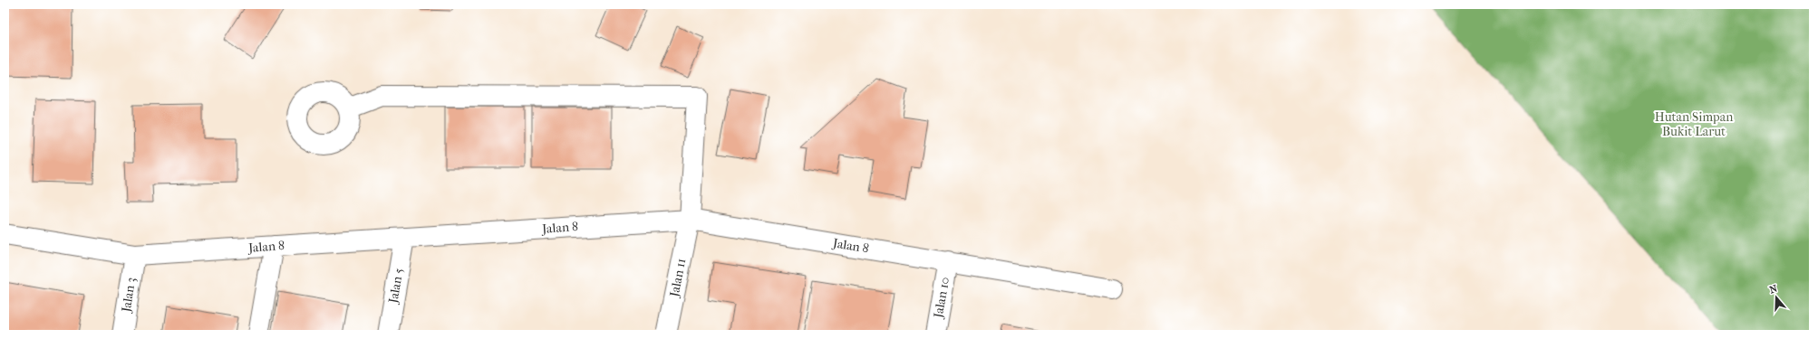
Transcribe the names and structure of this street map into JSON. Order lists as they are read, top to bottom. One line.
{"streets":{"street":["Jalan 8","Jalan 11","Jalan 5","Jalan 3","Jalan 10"]},"crossings":[["Jalan 8","Jalan 11"],["Jalan 8","Jalan 5"],["Jalan 8","Jalan 3"],["Jalan 8","Jalan 10"]],"parks":["Hutan Simpan Bukit Larut"],"north":"top"}
